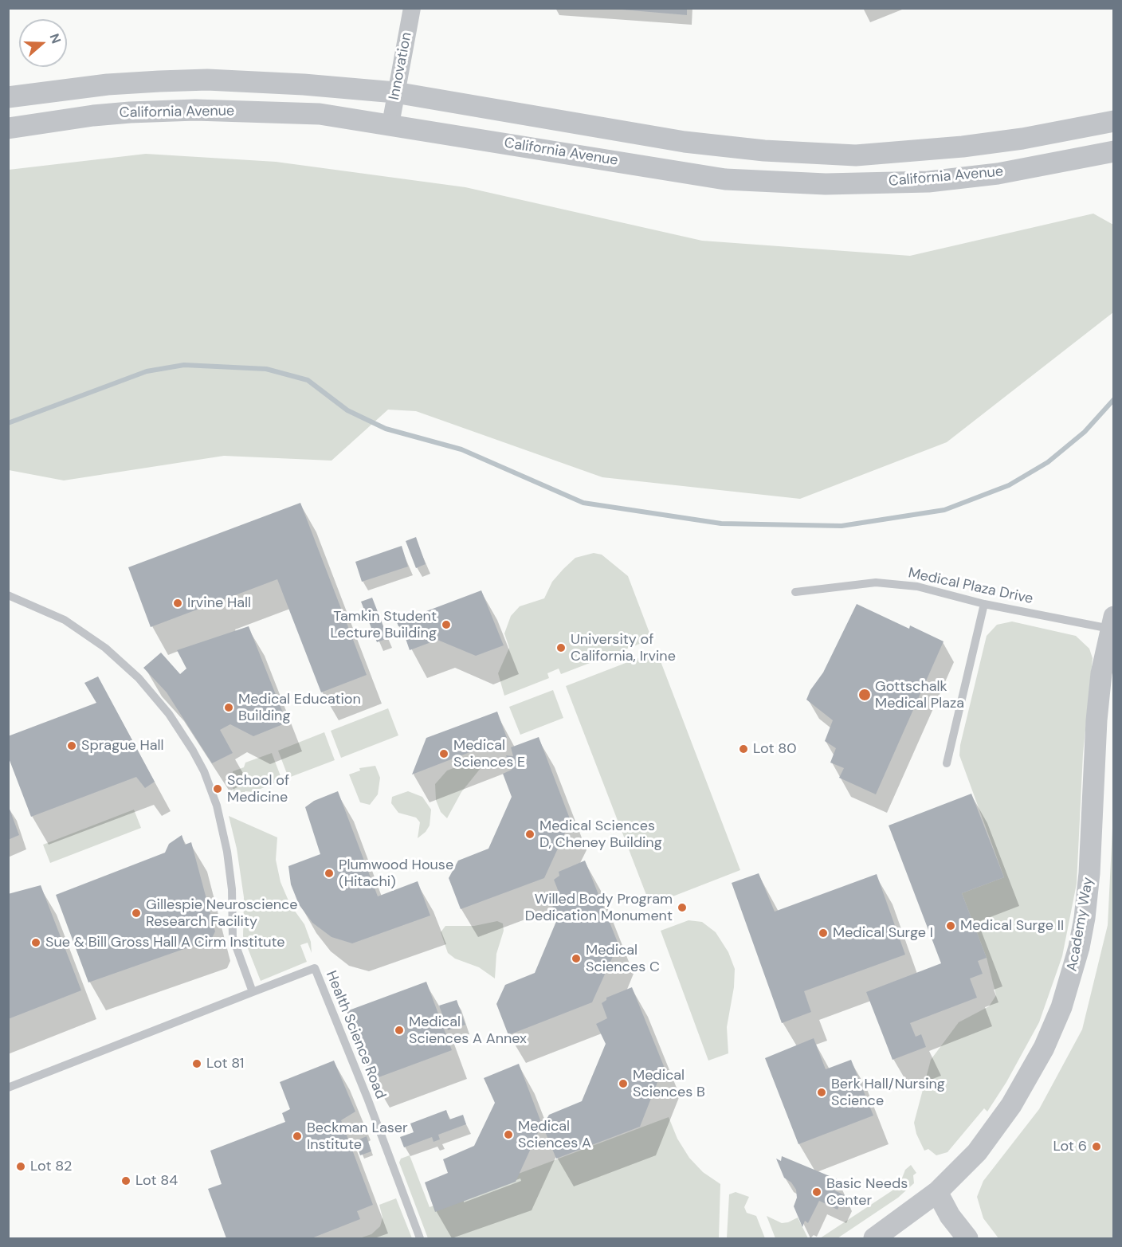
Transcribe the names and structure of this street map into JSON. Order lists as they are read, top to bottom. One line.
{"streets":{"street":["Innovation","California Avenue","Academy Way"],"lane":["Medical Plaza Drive","Health Science Road"]},"crossings":[["Innovation","California Avenue"],["Medical Plaza Drive","Academy Way"]],"places":["Irvine Hall","Tamkin Student Lecture Building","University of California, Irvine","Gottschalk Medical Plaza","Medical Education Building","Sprague Hall","Lot 80","Medical Sciences E","School of Medicine","Medical Sciences D, Cheney Building","Plumwood House (Hitachi)","Willed Body Program Dedication Monument","Gillespie Neuroscience Research Facility","Medical Surge II","Medical Surge I","Sue & Bill Gross Hall A Cirm Institute","Medical Sciences C","Medical Sciences A Annex","Lot 81","Medical Sciences B","Berk Hall/Nursing Science","Medical Sciences A","Beckman Laser Institute","Lot 6","Lot 82","Lot 84","Basic Needs Center"],"north":"right"}
